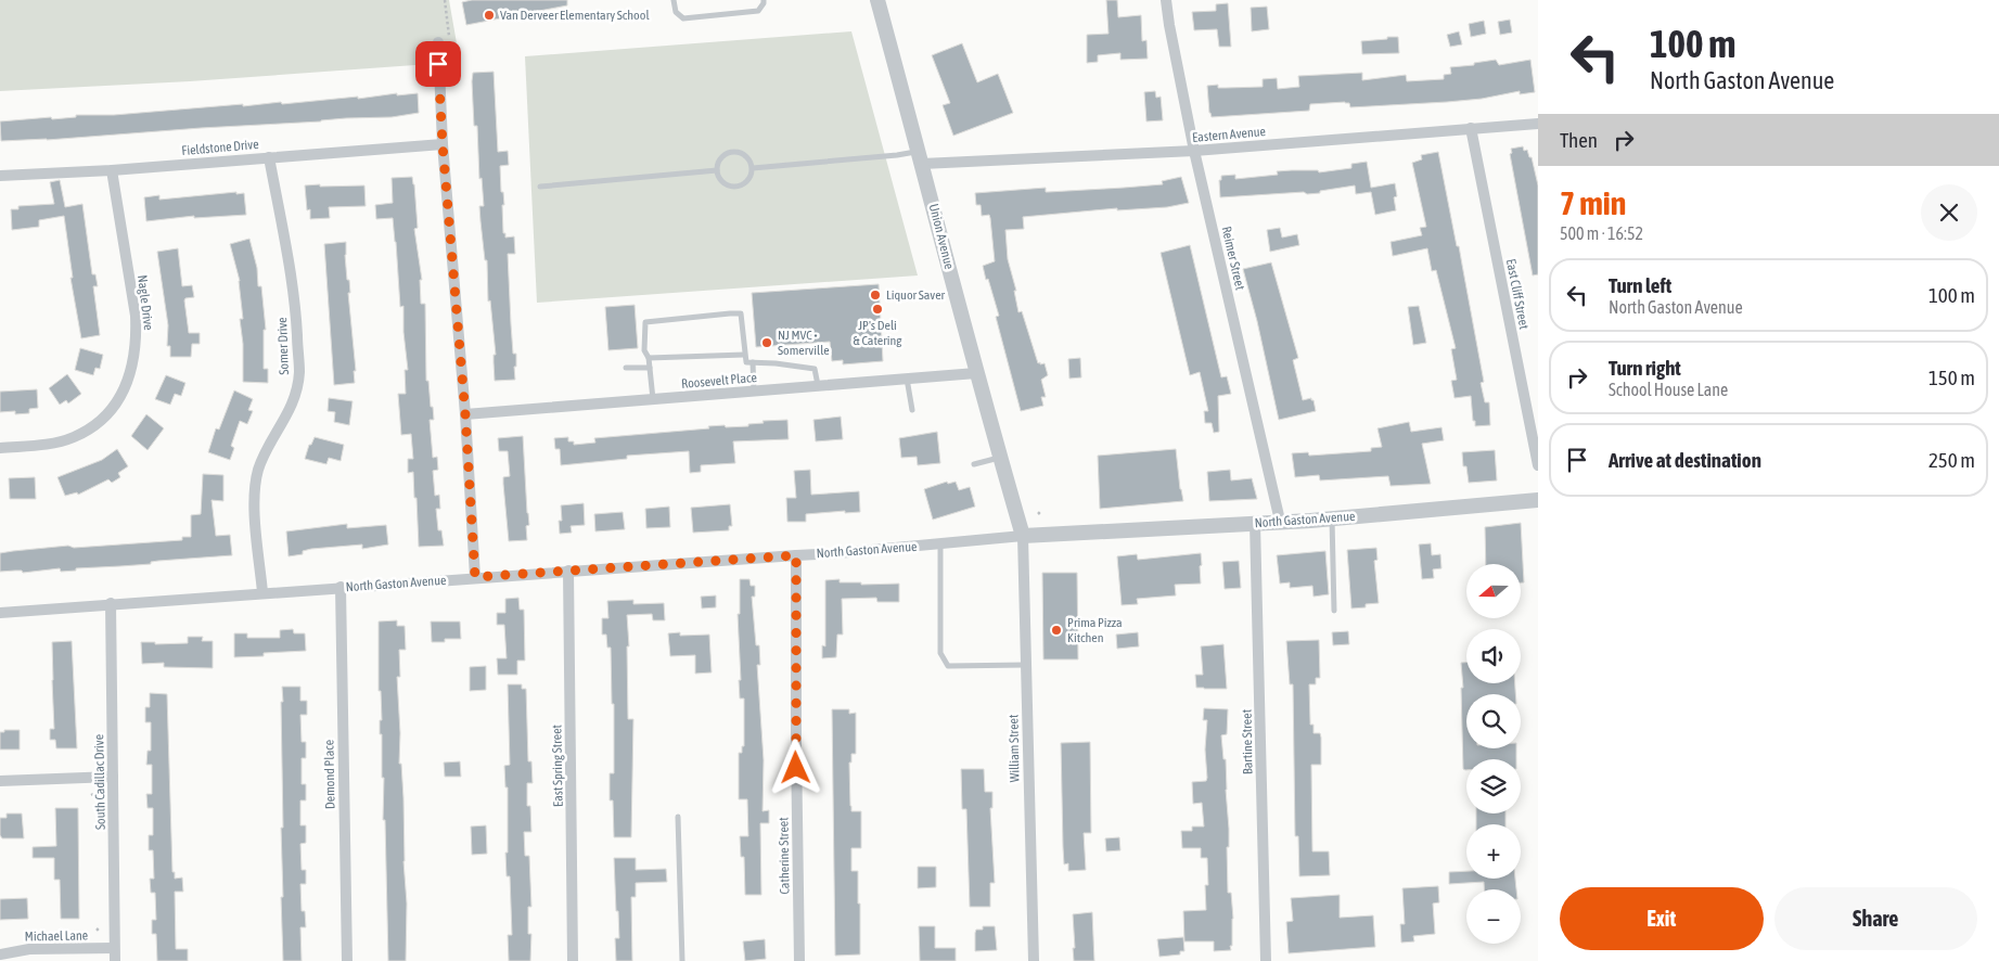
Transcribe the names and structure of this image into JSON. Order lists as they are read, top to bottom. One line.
{"streets":{"street":["Eastern Avenue","Fieldstone Drive","Union Avenue","Reimer Street","East Cliff Street","Nagle Drive","Somer Drive","Roosevelt Place","North Gaston Avenue","Bartine Street","William Street","East Spring Street","Demond Place","South Cadillac Drive","Catherine Street","Michael Lane"]},"crossings":[["Eastern Avenue","Union Avenue"],["Eastern Avenue","Reimer Street"],["Eastern Avenue","East Cliff Street"],["Fieldstone Drive","Nagle Drive"],["Fieldstone Drive","Somer Drive"],["Union Avenue","Roosevelt Place"],["Union Avenue","North Gaston Avenue"],["Union Avenue","William Street"],["Reimer Street","North Gaston Avenue"],["Somer Drive","North Gaston Avenue"],["North Gaston Avenue","Bartine Street"],["North Gaston Avenue","William Street"],["North Gaston Avenue","East Spring Street"],["North Gaston Avenue","Demond Place"],["North Gaston Avenue","South Cadillac Drive"],["North Gaston Avenue","Catherine Street"],["South Cadillac Drive","Michael Lane"]],"places":["Van Derveer Elementary School","Liquor Saver","JP's Deli & Catering","NJ MVC - Somerville","Prima Pizza Kitchen"],"north":"left","page":{"turn":["100 m","North Gaston Avenue"],"then":"Then","heading":["7 min","500 m · 16:52"],"list":[{"name":"Turn left","note":"North Gaston Avenue","value":"100 m"},{"name":"Turn right","note":"School House Lane","value":"150 m"},{"name":"Arrive at destination","value":"250 m"}],"map_buttons":["+","−"],"buttons":["Exit","Share"]}}
